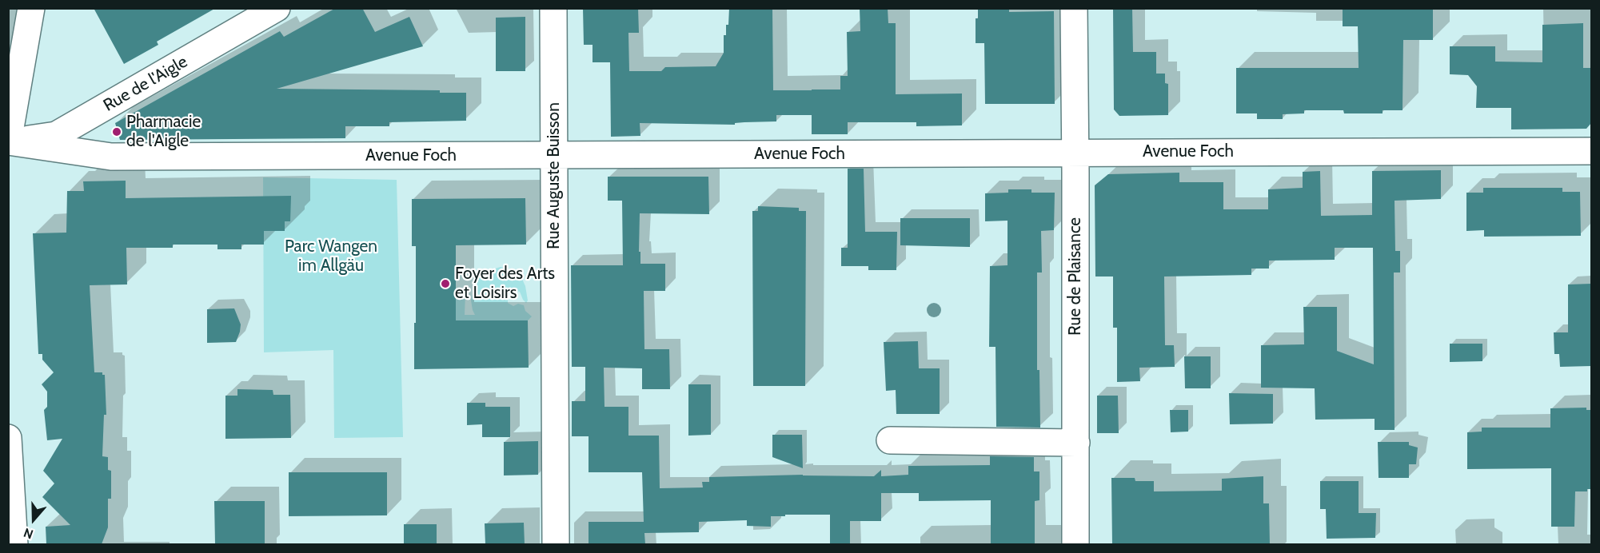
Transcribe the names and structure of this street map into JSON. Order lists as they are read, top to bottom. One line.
{"streets":{"street":["Rue de l'Aigle","Avenue Foch","Rue Auguste Buisson","Rue de Plaisance"]},"crossings":[["Rue de l'Aigle","Avenue Foch"],["Avenue Foch","Rue Auguste Buisson"],["Avenue Foch","Rue de Plaisance"]],"parks":["Parc Wangen im Allgäu"],"places":["Pharmacie de l'Aigle","Foyer des Arts et Loisirs"],"north":"bottom"}
